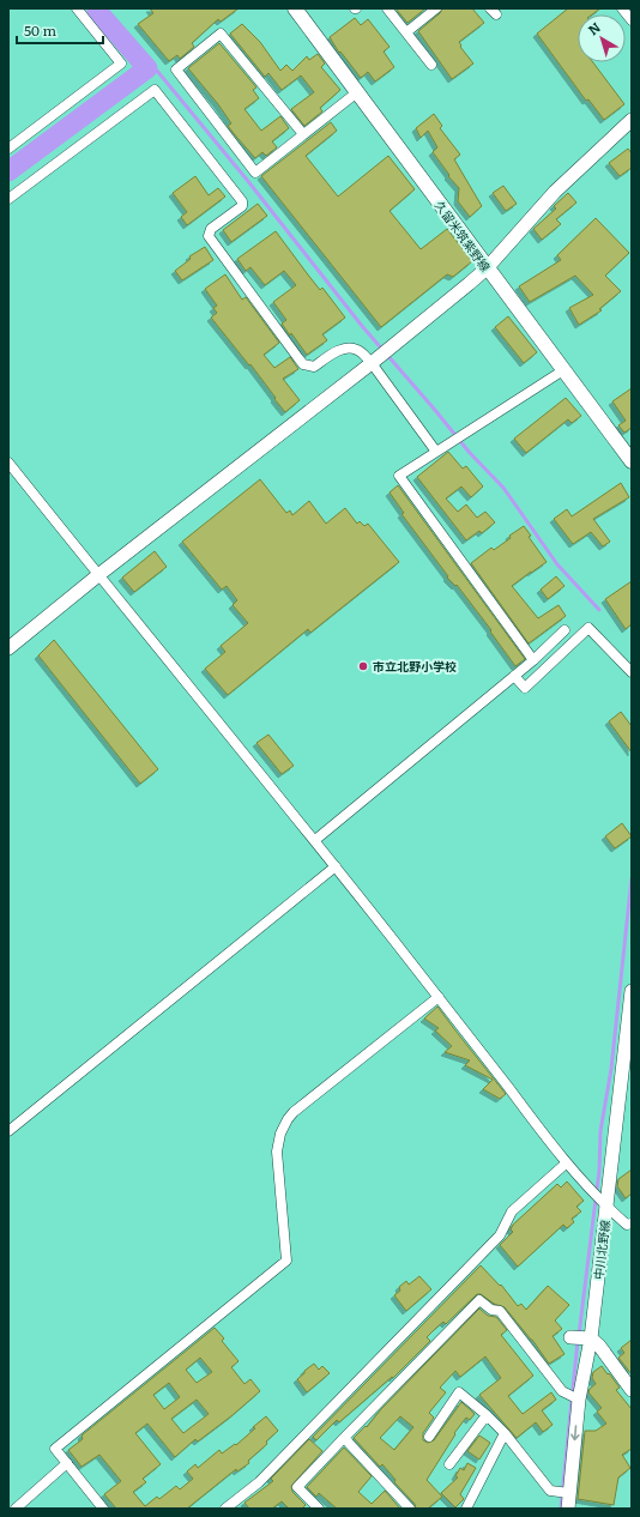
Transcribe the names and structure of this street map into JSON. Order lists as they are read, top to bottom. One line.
{"streets":{"main road":["久留米筑紫野線"],"street":["中川北野線"]},"places":["市立北野小学校"],"scale_bar":"50 m","north":"top left"}
